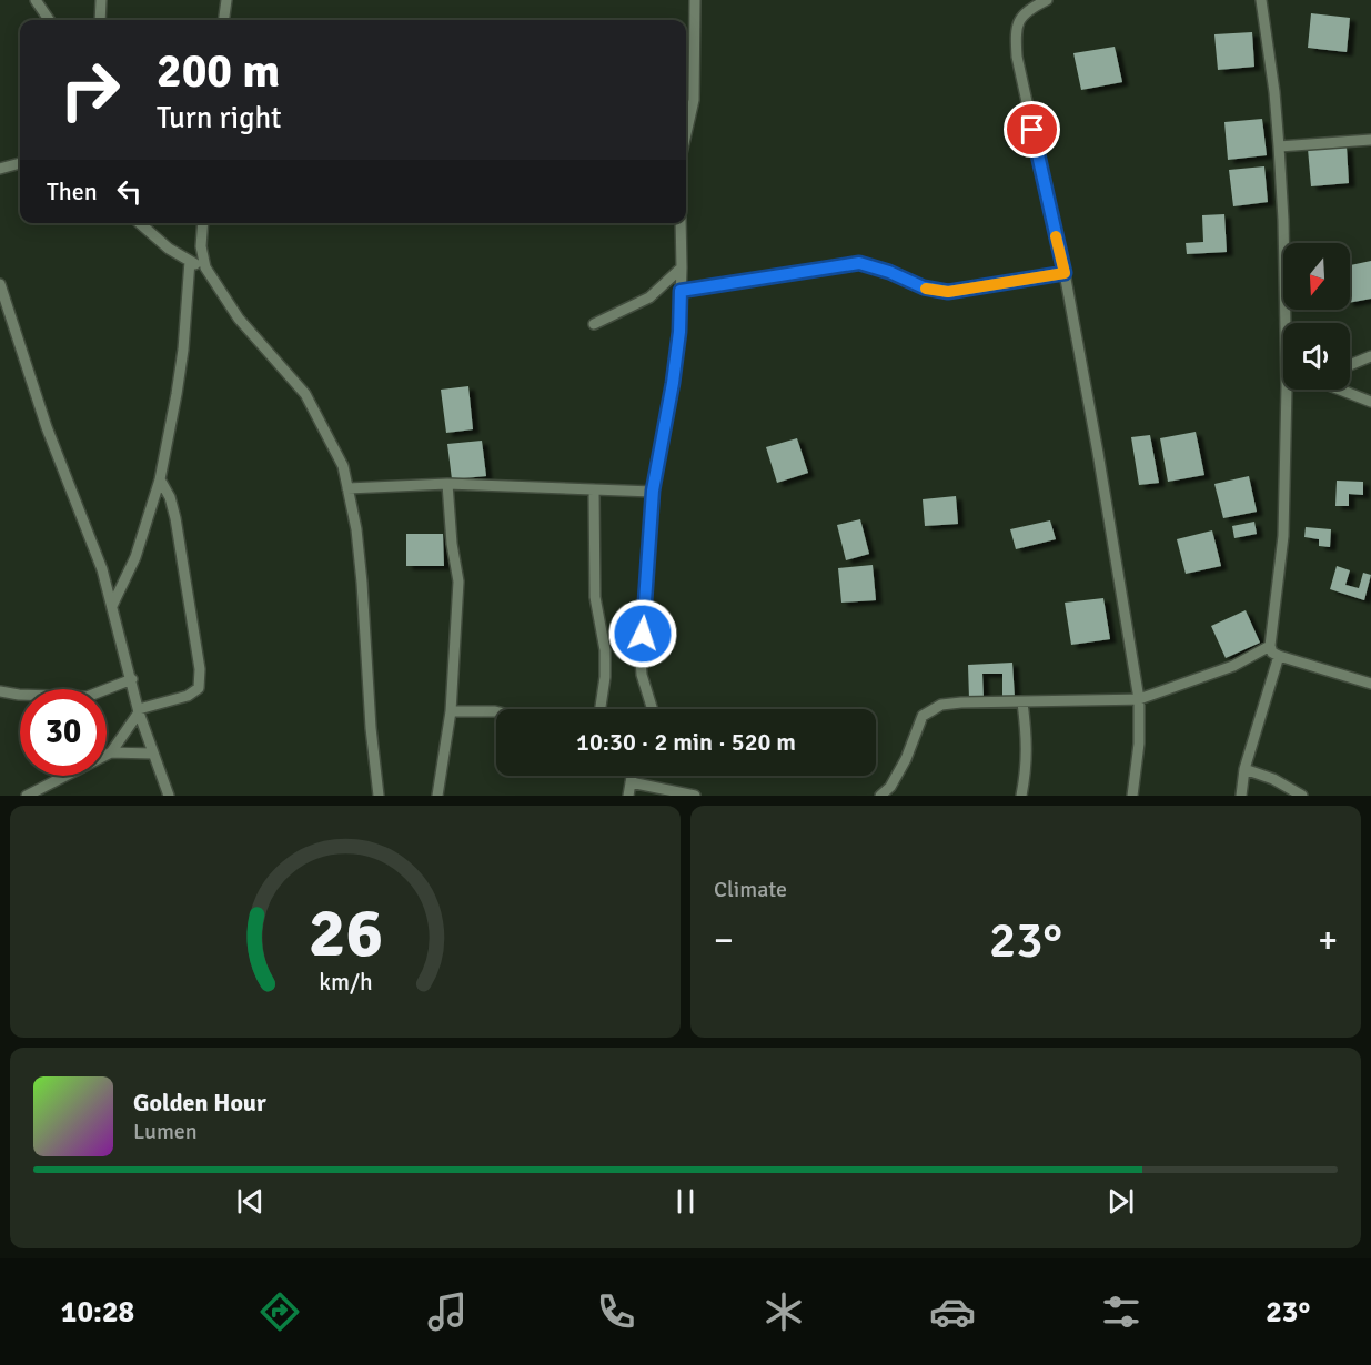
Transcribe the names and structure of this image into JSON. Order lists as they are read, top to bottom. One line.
{"north":"bottom","page":{"turn":["200 m","Turn right"],"then":"Then","limit":"30","trip":"10:30 · 2 min · 520 m","tile":"Climate","heat":["−","23°","+"],"song":["Golden Hour","Lumen"],"tabs":["10:28","23°"],"gauge":["26","km/h"]}}
